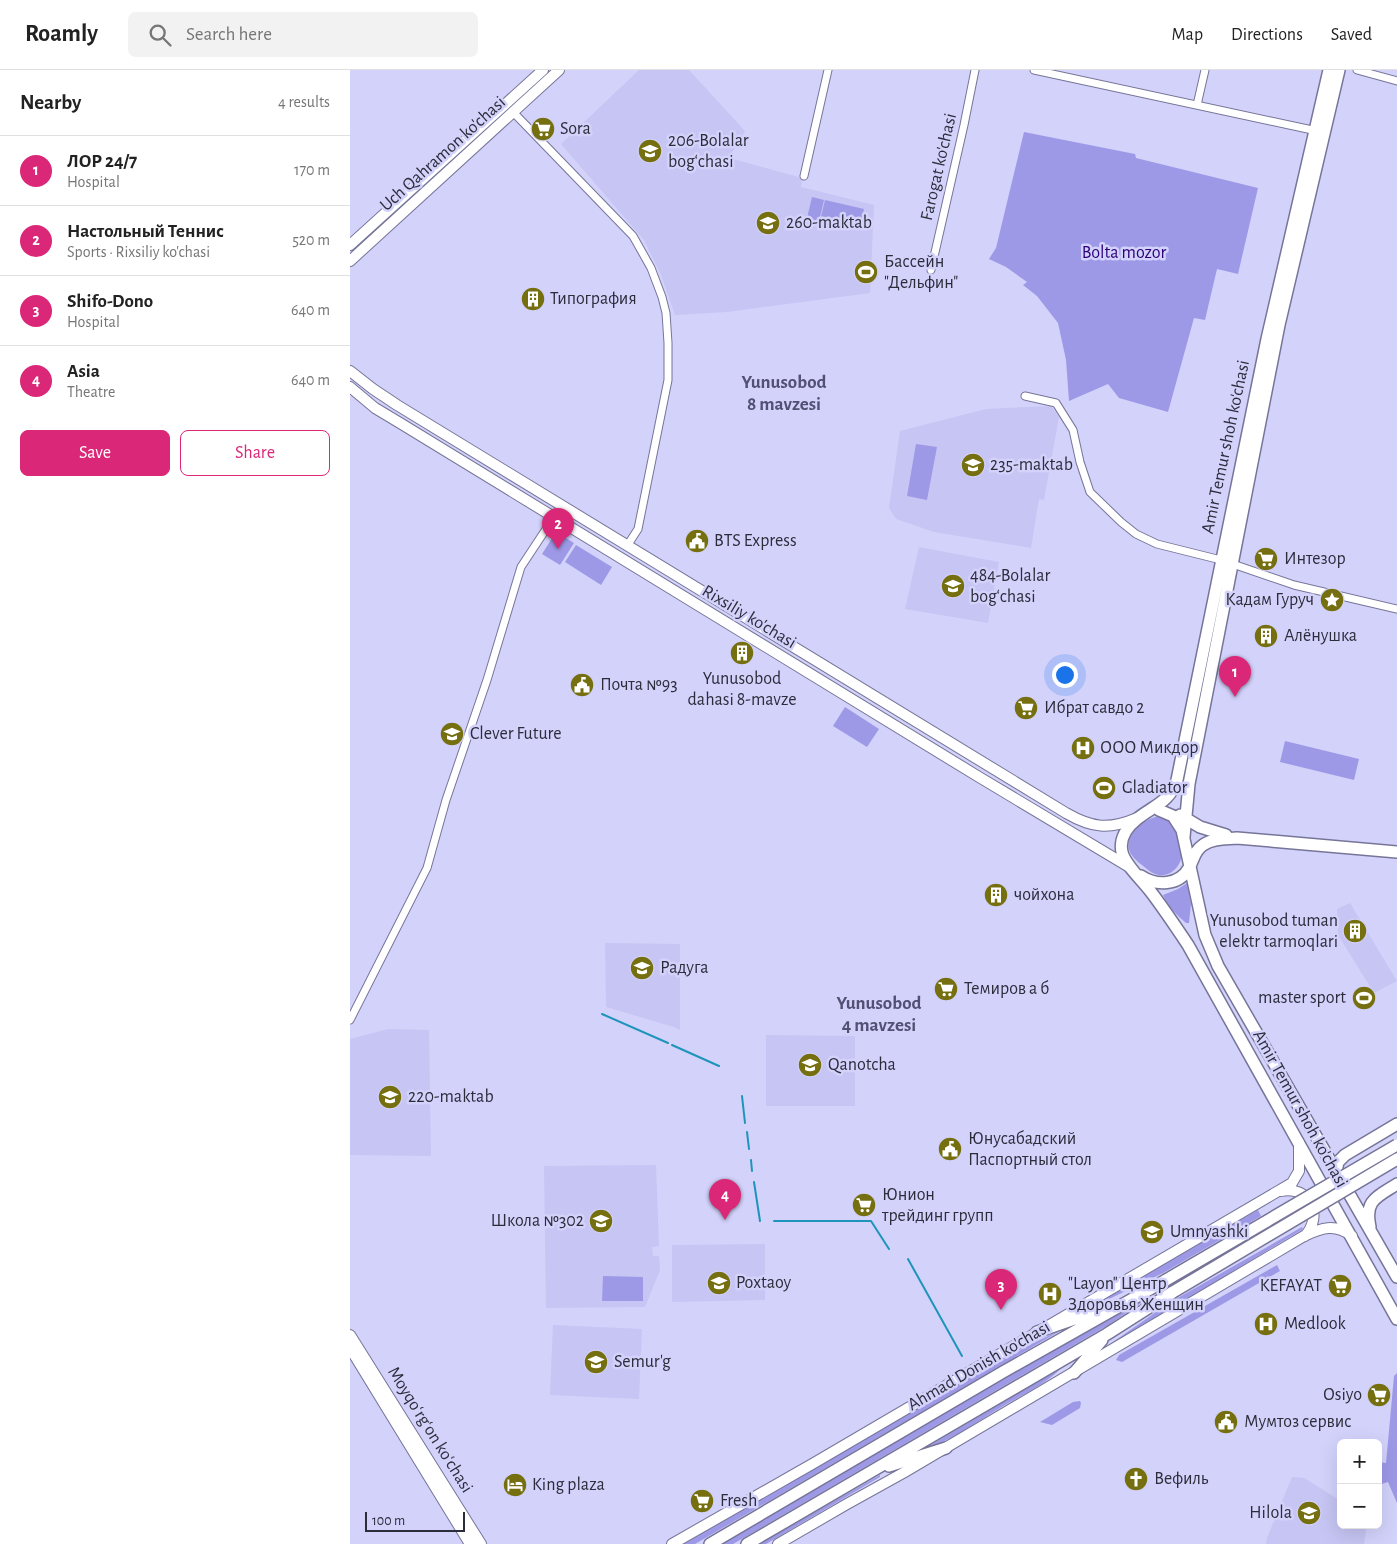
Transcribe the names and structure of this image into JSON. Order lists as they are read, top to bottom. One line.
{"streets":{"main road":["Uch Qahramon ko'chasi","Amir Temur shoh ko'chasi","Rixsiliy ko'chasi","Ahmad Donish ko'chasi","Moyqoʻrgʻon koʻchasi"],"street":["Farogat ko'chasi"]},"crossings":[["Amir Temur shoh ko'chasi","Rixsiliy ko'chasi"],["Amir Temur shoh ko'chasi","Ahmad Donish ko'chasi"]],"districts":["Yunusobod 8 mavzesi","Yunusobod 4 mavzesi"],"parks":["Bolta mozor"],"places":{"supermarket":["Sora","Интезор","Ибрат савдо 2","Темиров а б","Юнион трейдинг групп","KEFAYAT","Osiyo","Fresh"],"school or university":["206-Bolalar bogʻchasi","260-maktab","235-maktab","484-Bolalar bogʻchasi","Clever Future","Радуга","Qanotcha","220-maktab","Школа №302","Umnyashki","Poxtaoy","Semur'g","Hilola"],"sports":["Бассейн \"Дельфин\"","Gladiator","master sport"],"building":["Типография","Алёнушка","Yunusobod dahasi 8-mavze","чойхона","Yunusobod tuman elektr tarmoqlari"],"public building":["BTS Express","Почта №93","Юнусабадский Паспортный стол","Мумтоз сервис"],"place":["Кадам Гуруч"],"hospital":["ООО Микдор","\"Layon\" Центр Здоровья Женщин","Medlook"],"church":["Вефиль"],"hotel":["King plaza"]},"scale_bar":"100 m","page":{"header":"Roamly","search":"Search here","nav":["Map","Directions","Saved"],"heading":["Nearby","4 results"],"list":[{"mark":"1","name":"ЛОР 24/7","note":"Hospital","value":"170 m"},{"mark":"2","name":"Настольный Теннис","note":"Sports · Rixsiliy ko'chasi","value":"520 m"},{"mark":"3","name":"Shifo-Dono","note":"Hospital","value":"640 m"},{"mark":"4","name":"Asia","note":"Theatre","value":"640 m"}],"buttons":["Save","Share"],"pins":["2","1","4","3"],"map_buttons":["+","−"],"scale":"100 m"}}
